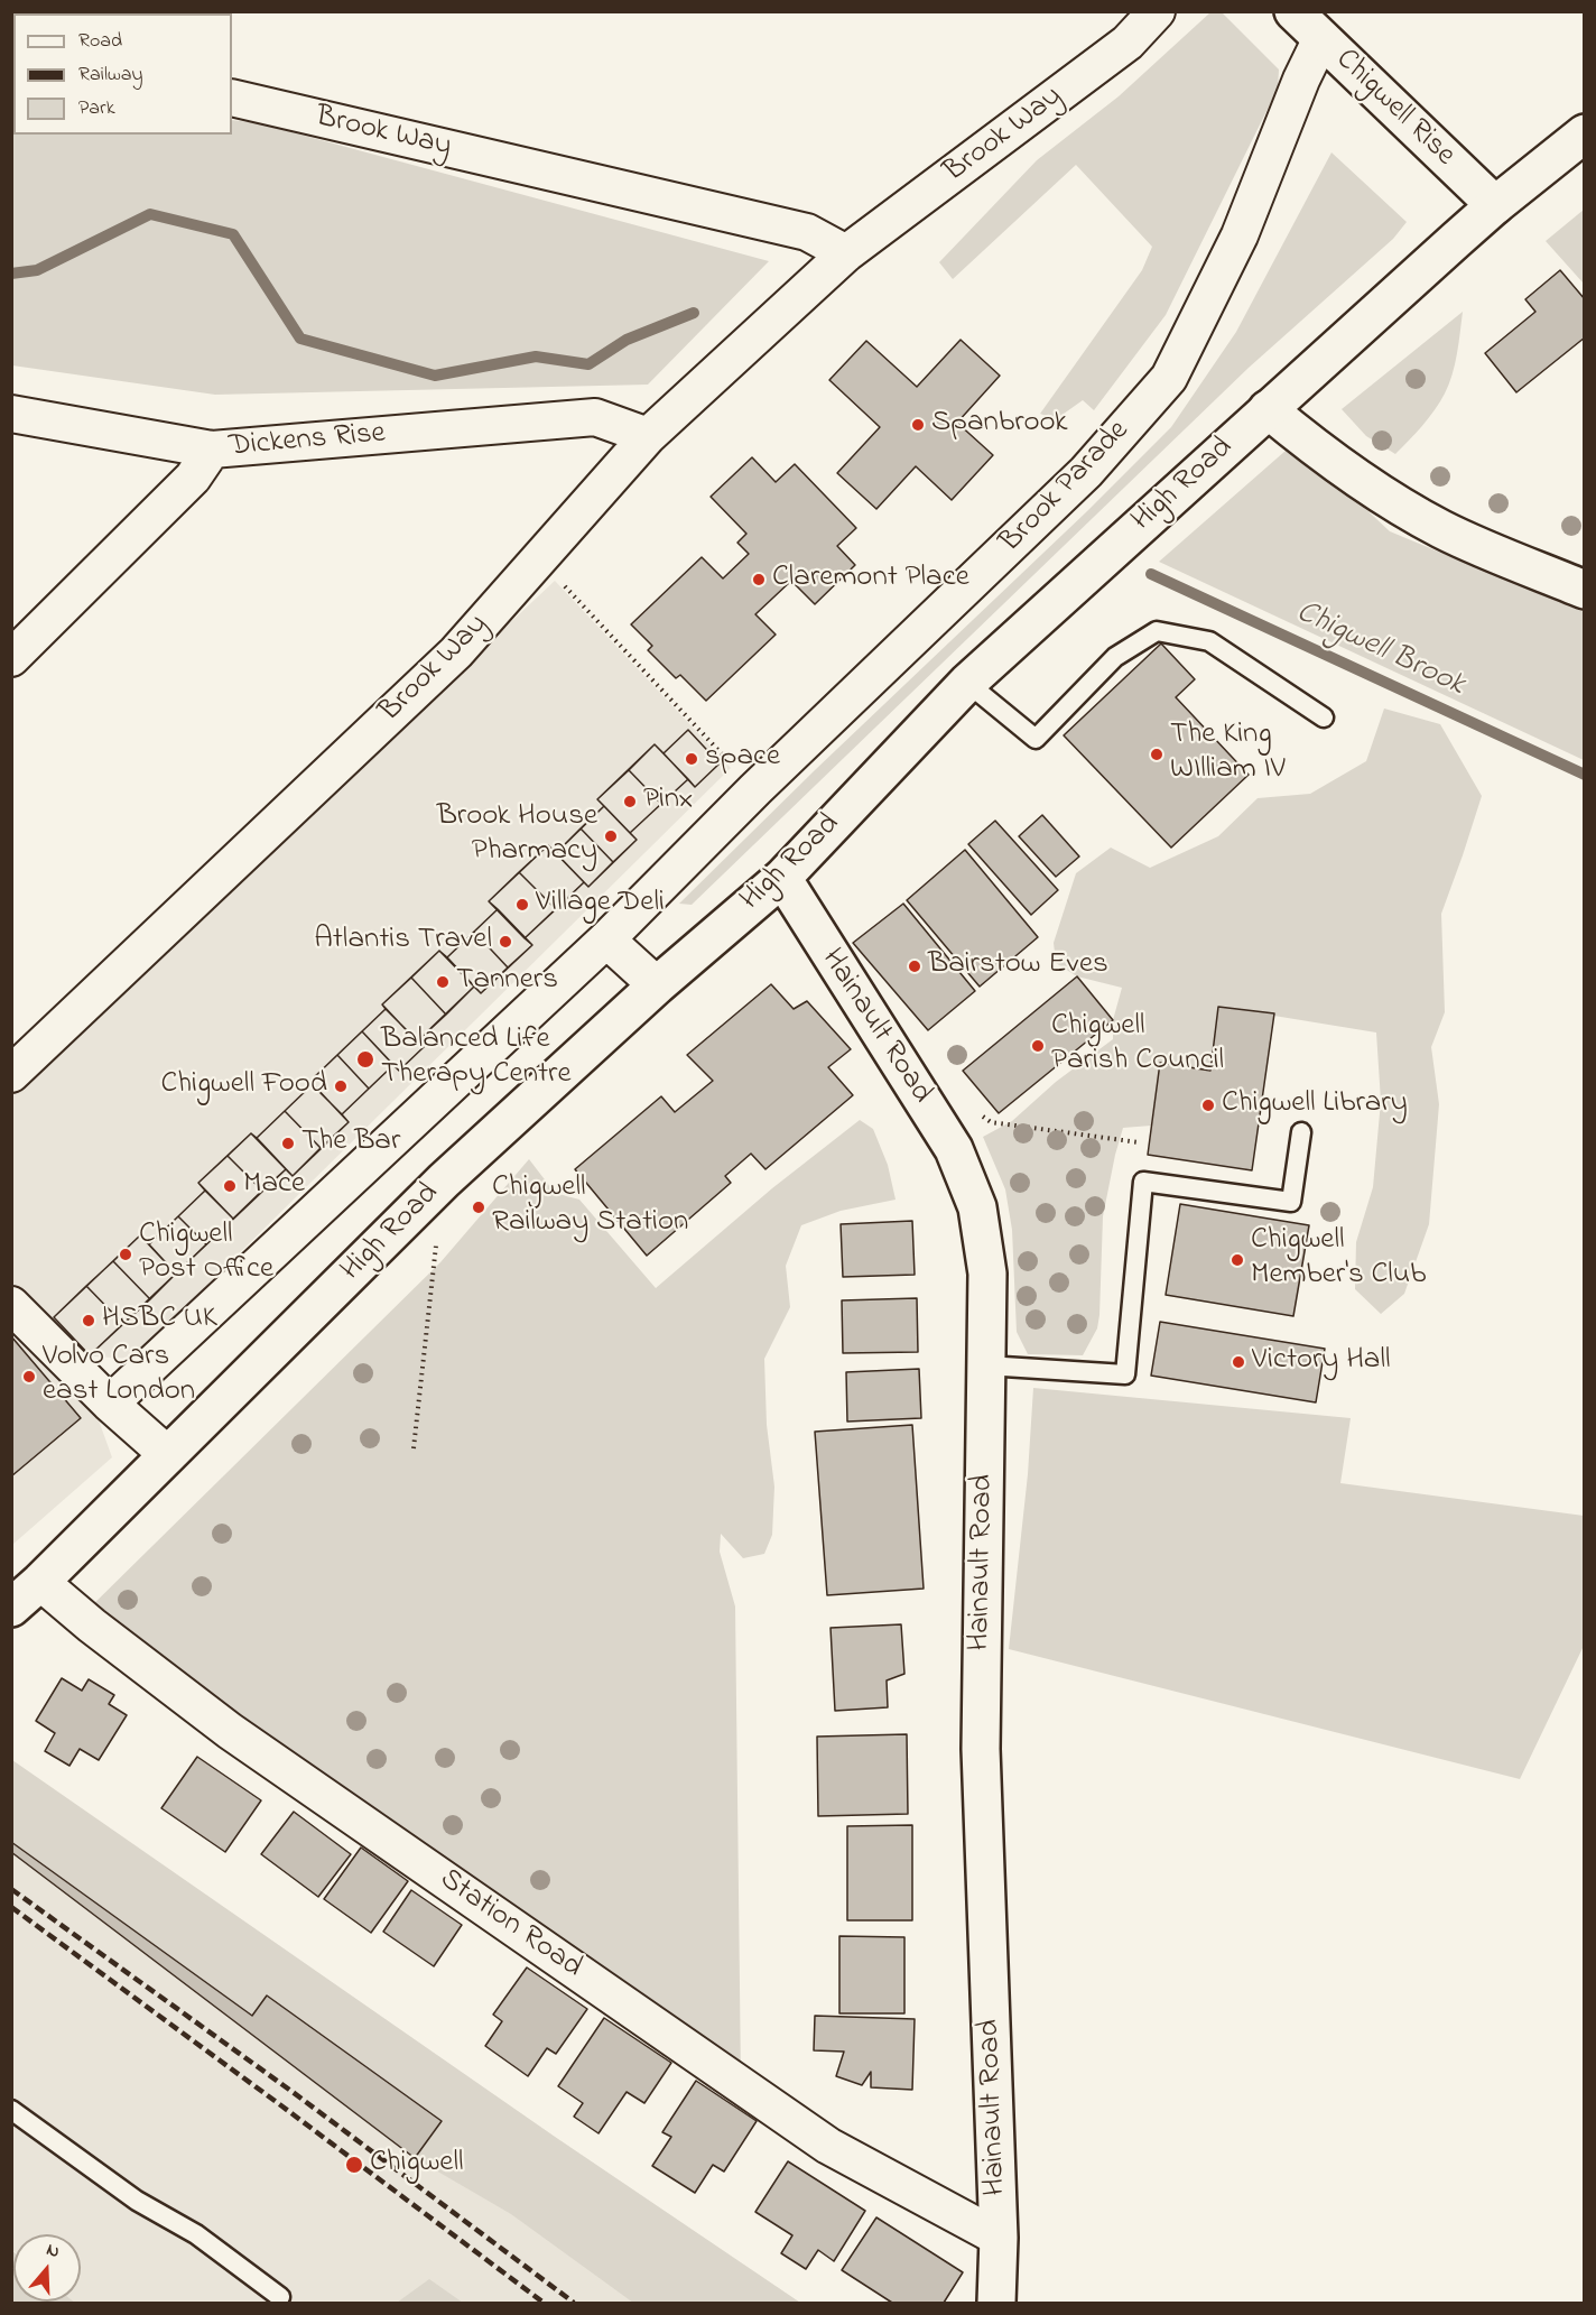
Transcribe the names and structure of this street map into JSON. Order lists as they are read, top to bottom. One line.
{"streets":{"main road":["Chigwell Rise","High Road","Hainault Road"],"street":["Brook Way","Dickens Rise","Brook Parade","Station Road"]},"crossings":[["Chigwell Rise","High Road"],["Chigwell Rise","Brook Parade"],["Brook Way","Dickens Rise"],["High Road","Hainault Road"],["High Road","Station Road"],["Hainault Road","Station Road"]],"water":["Chigwell Brook"],"places":["Spanbrook","Claremont Place","The King WIlliam IV","space","Pinx","Brook House Pharmacy","Village Deli","Atlantis Travel","Bairstow Eves","Tanners","Chigwell Parish Council","Balanced Life Therapy Centre","Chigwell Food","Chigwell Library","The Bar","Mace","Chigwell Railway Station","Chigwell Post Office","Chigwell Member's Club","HSBC UK","Victory Hall","Volvo Cars east London","Chigwell"],"legend":["Road","Railway","Park"],"north":"top"}
